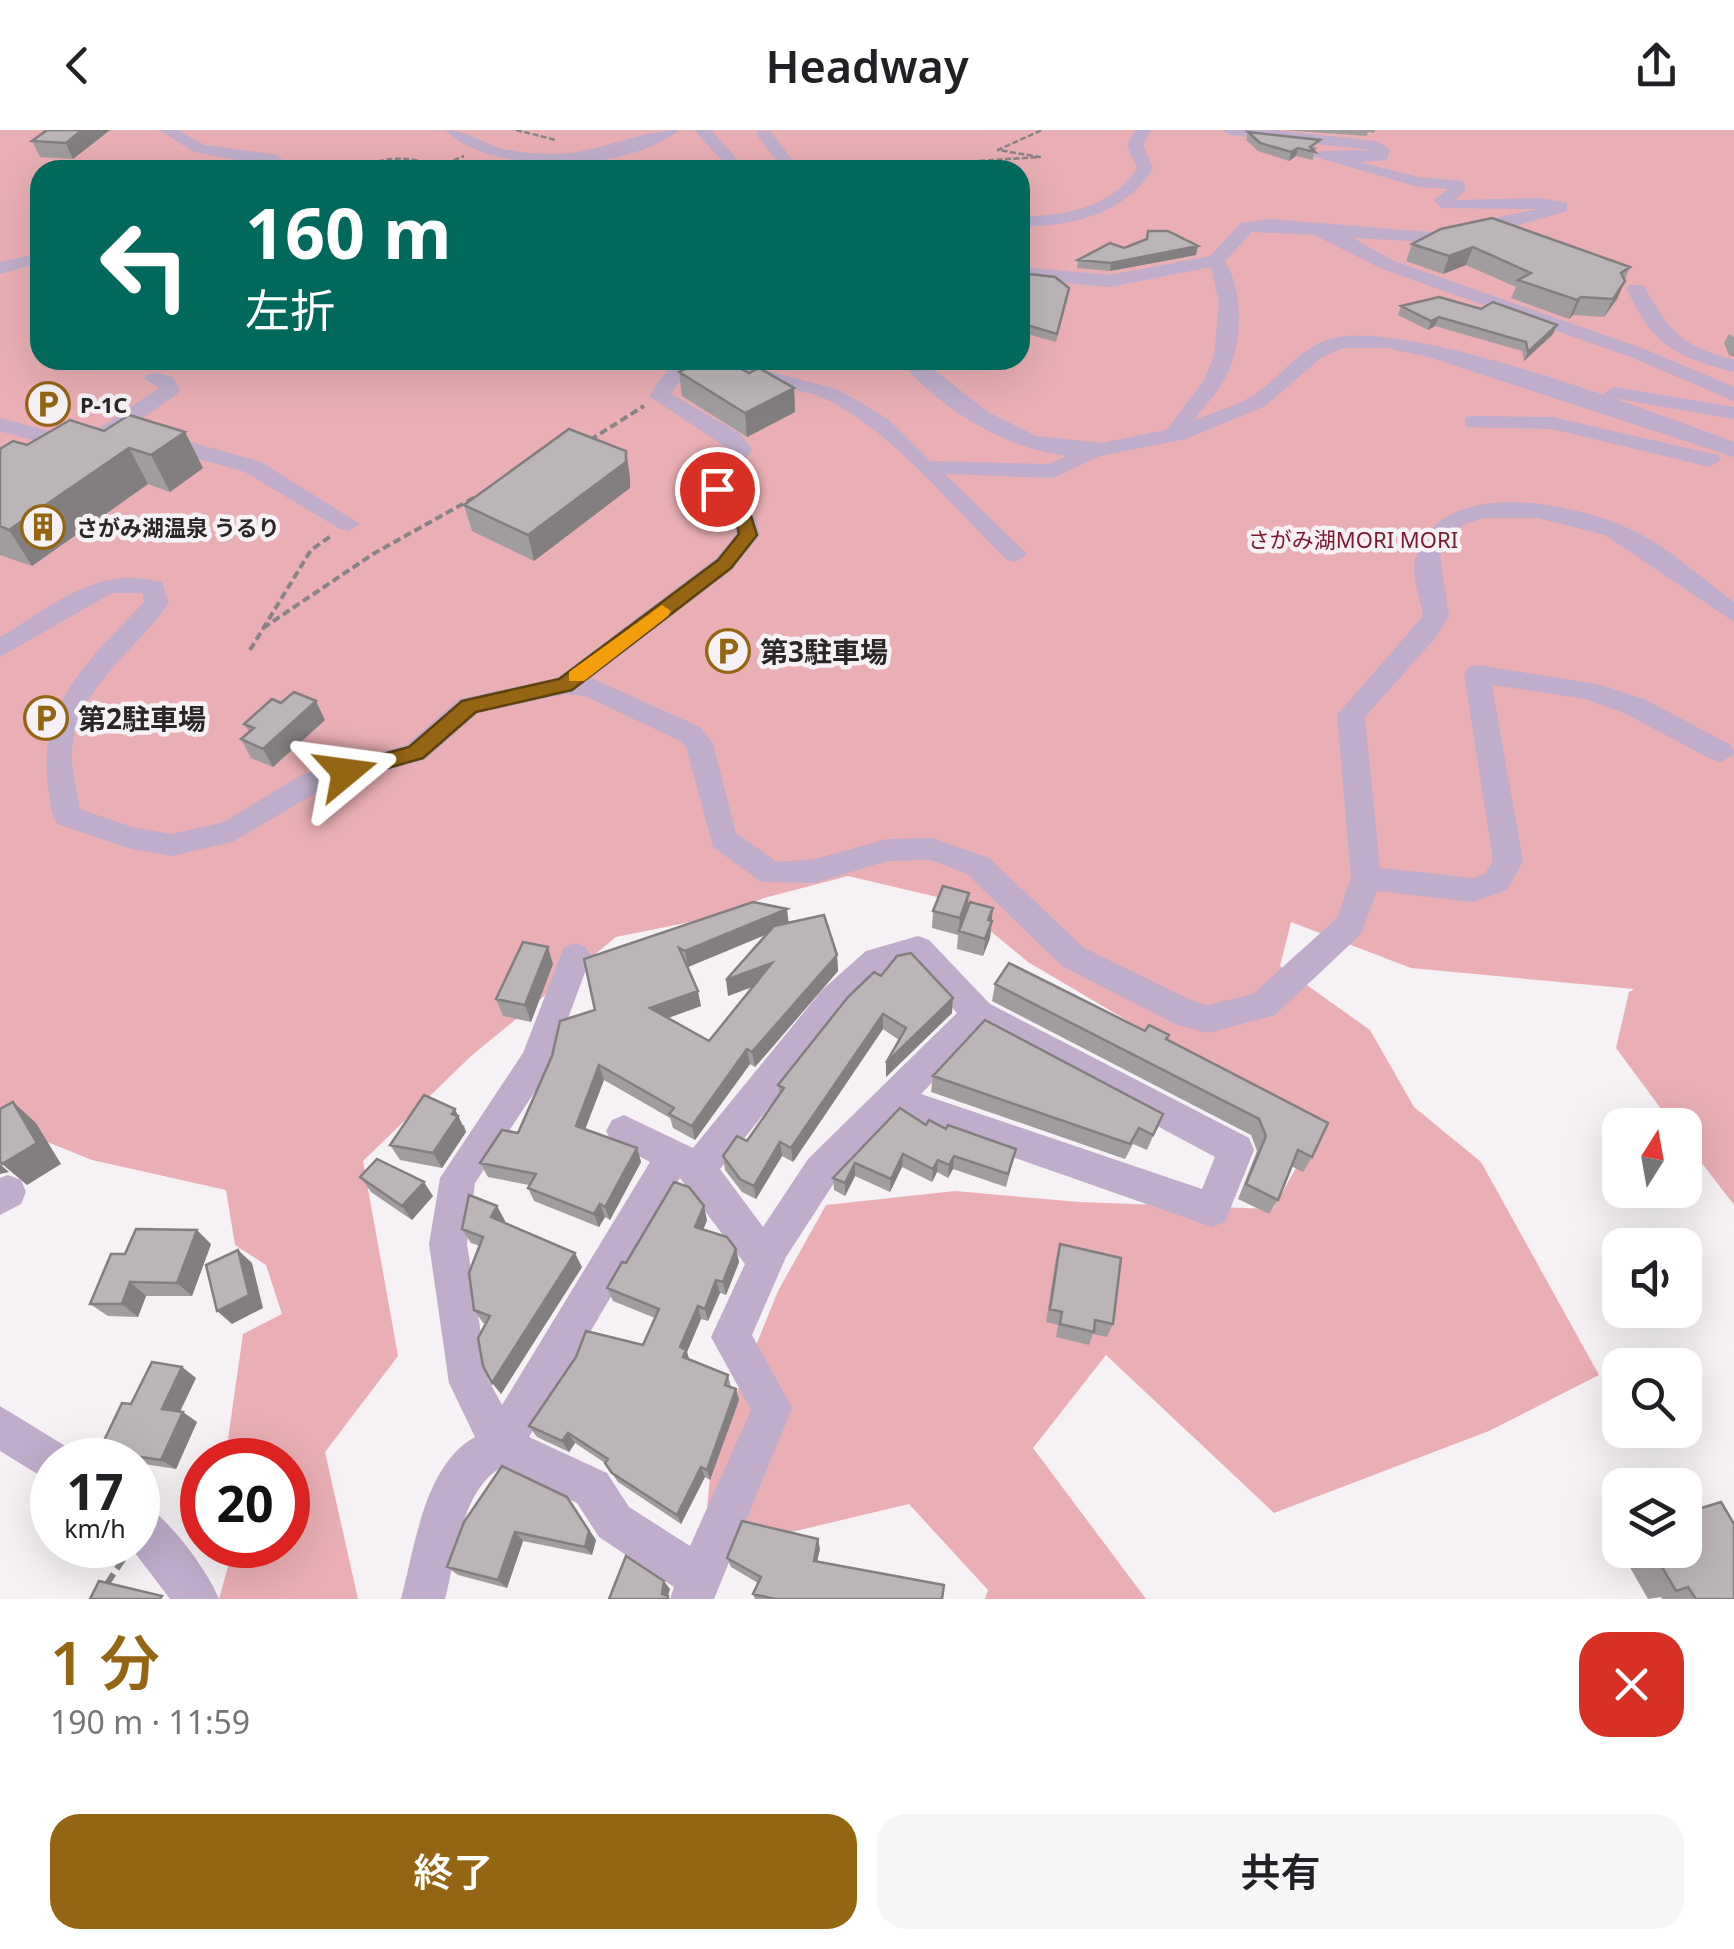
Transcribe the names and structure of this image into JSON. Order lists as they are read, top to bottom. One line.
{"parks":["さがみ湖MORI MORI"],"places":{"parking":["P-1C","第3駐車場","第2駐車場"],"building":["さがみ湖温泉 うるり"]},"north":"top","page":{"header":"Headway","turn":["160 m","左折"],"speed":"17 km/h","limit":"20","heading":["1 分","190 m · 11:59"],"buttons":["終了","共有"]}}
